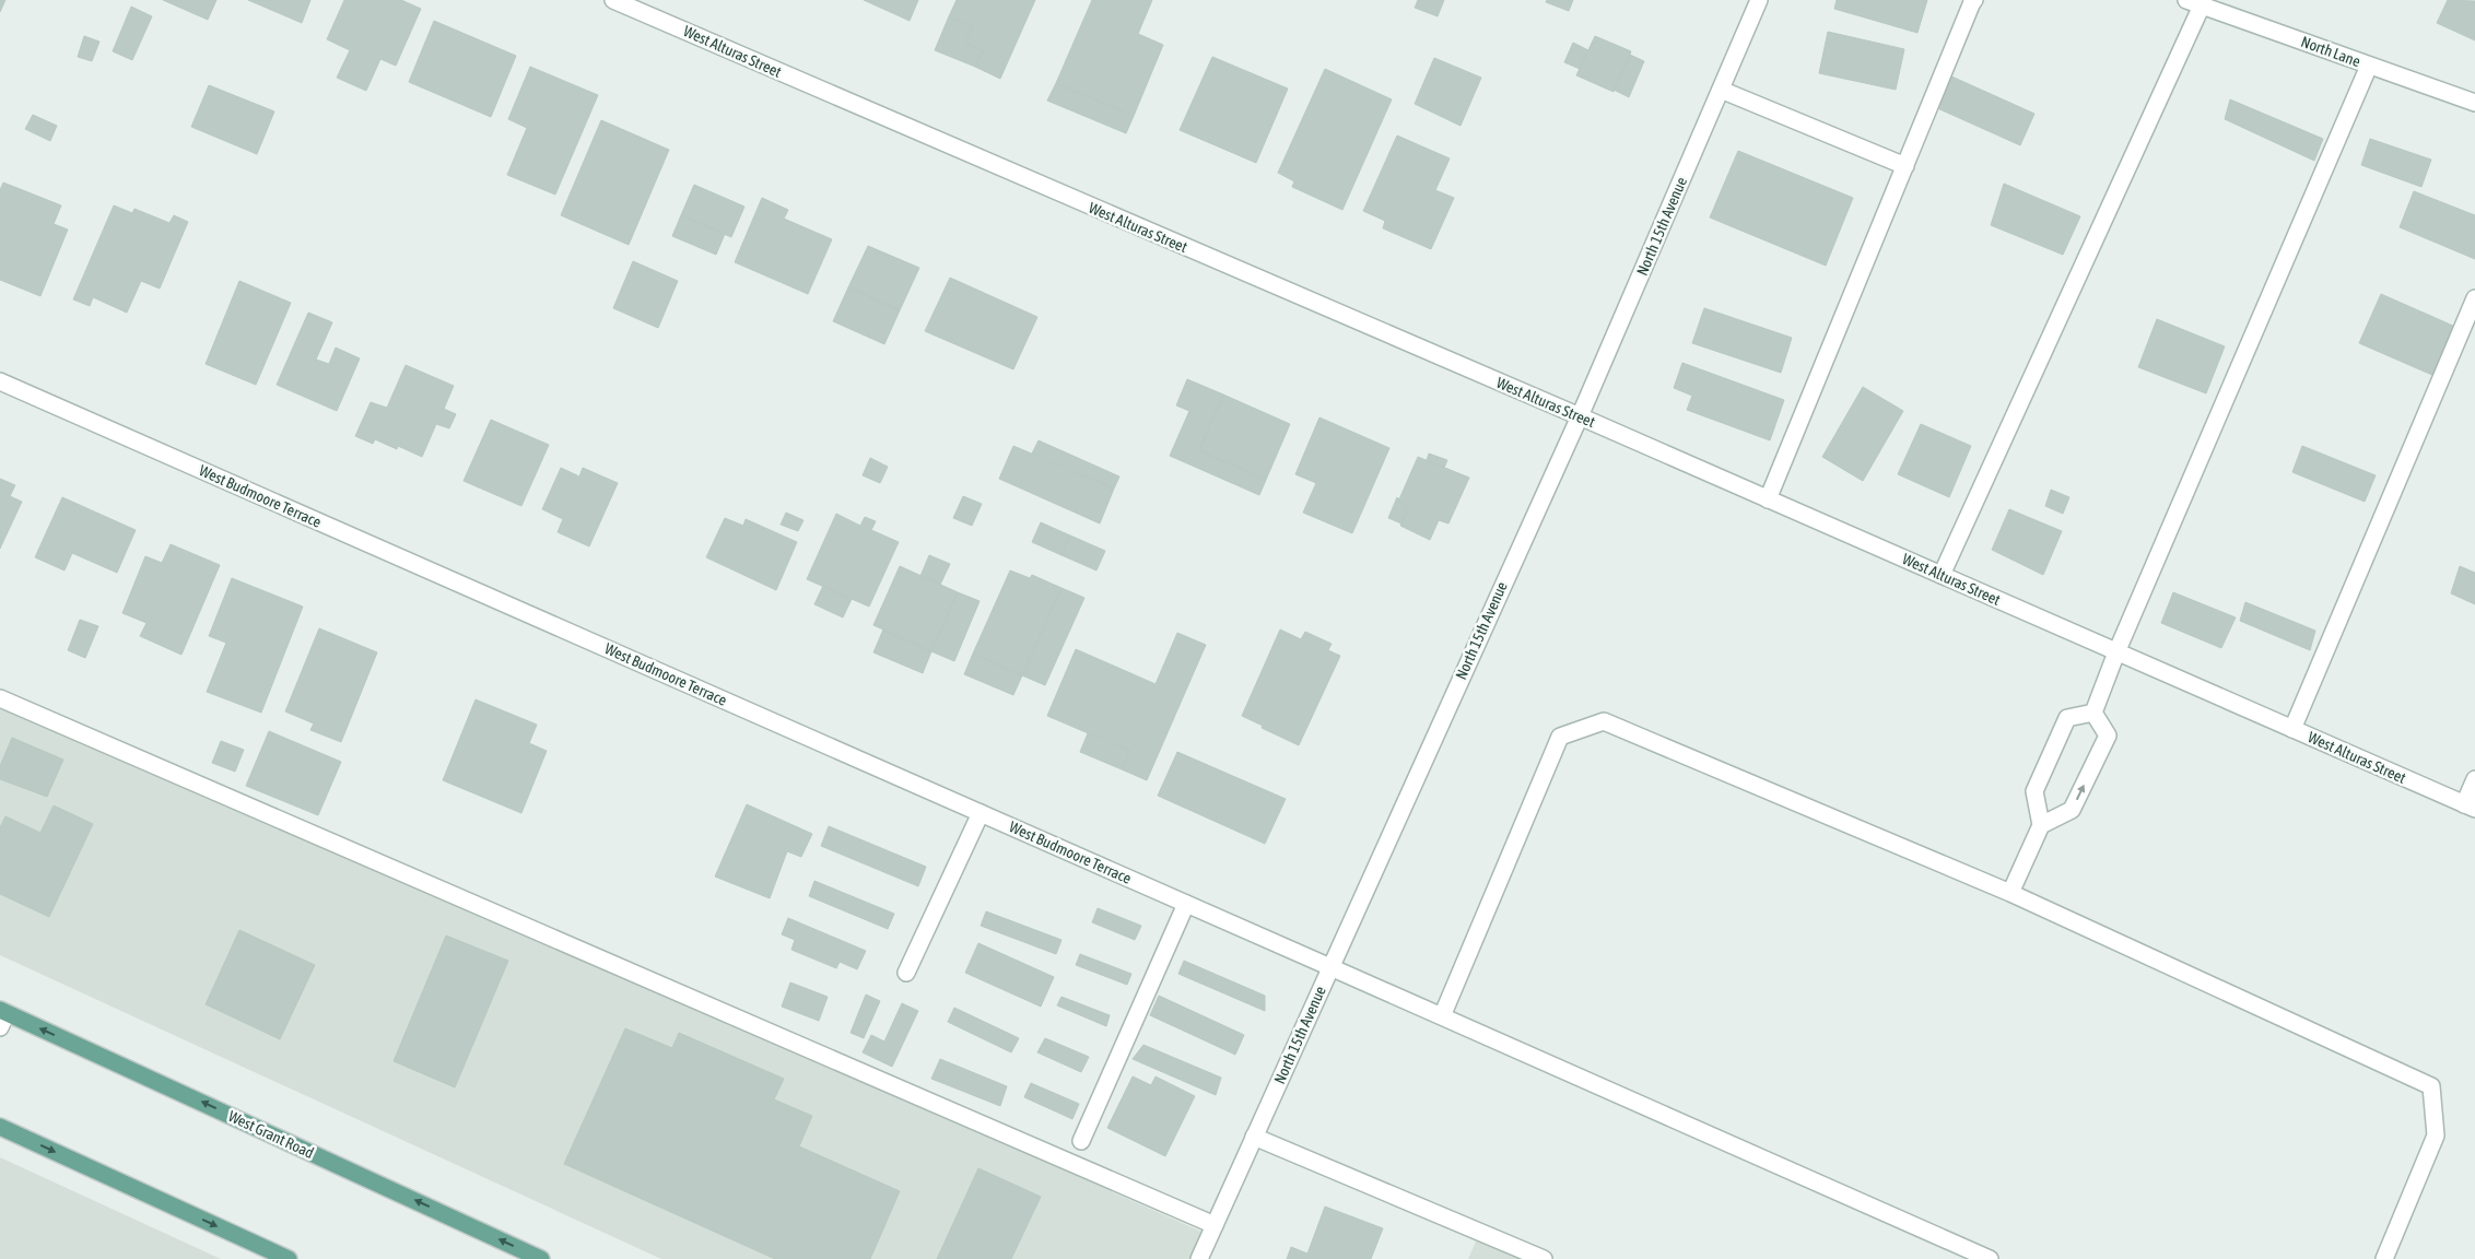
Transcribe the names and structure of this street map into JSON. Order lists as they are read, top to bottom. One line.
{"streets":{"main road":["West Grant Road"],"street":["West Alturas Street","North Lane","North 15th Avenue","West Budmoore Terrace"]},"crossings":[["West Alturas Street","North 15th Avenue"],["North 15th Avenue","West Budmoore Terrace"]]}
